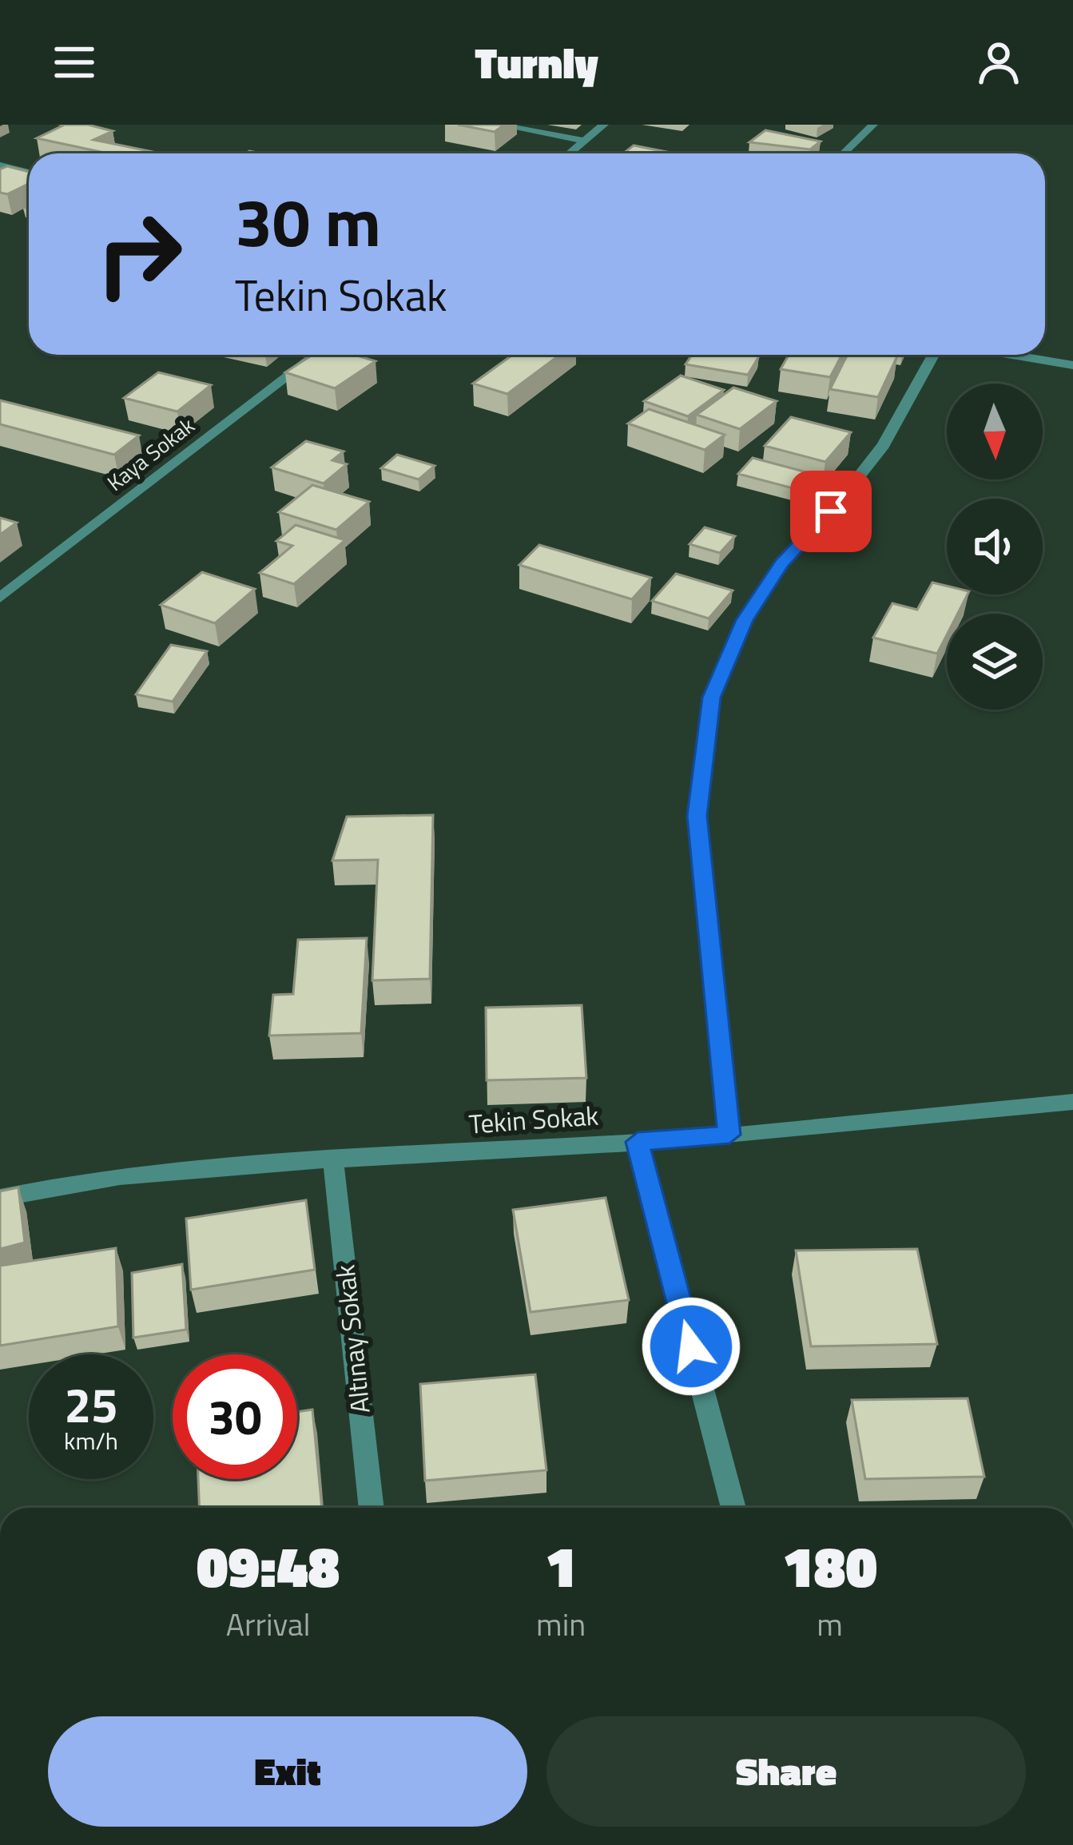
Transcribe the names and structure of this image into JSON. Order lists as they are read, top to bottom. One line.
{"streets":{"street":["Kaya Sokak","Tekin Sokak","Altınay Sokak"]},"crossings":[["Tekin Sokak","Altınay Sokak"]],"north":"bottom","page":{"header":"Turnly","turn":["30 m","Tekin Sokak"],"speed":"25 km/h","limit":"30","eta":["09:48","Arrival","1","min","180","m"],"buttons":["Exit","Share"]}}
